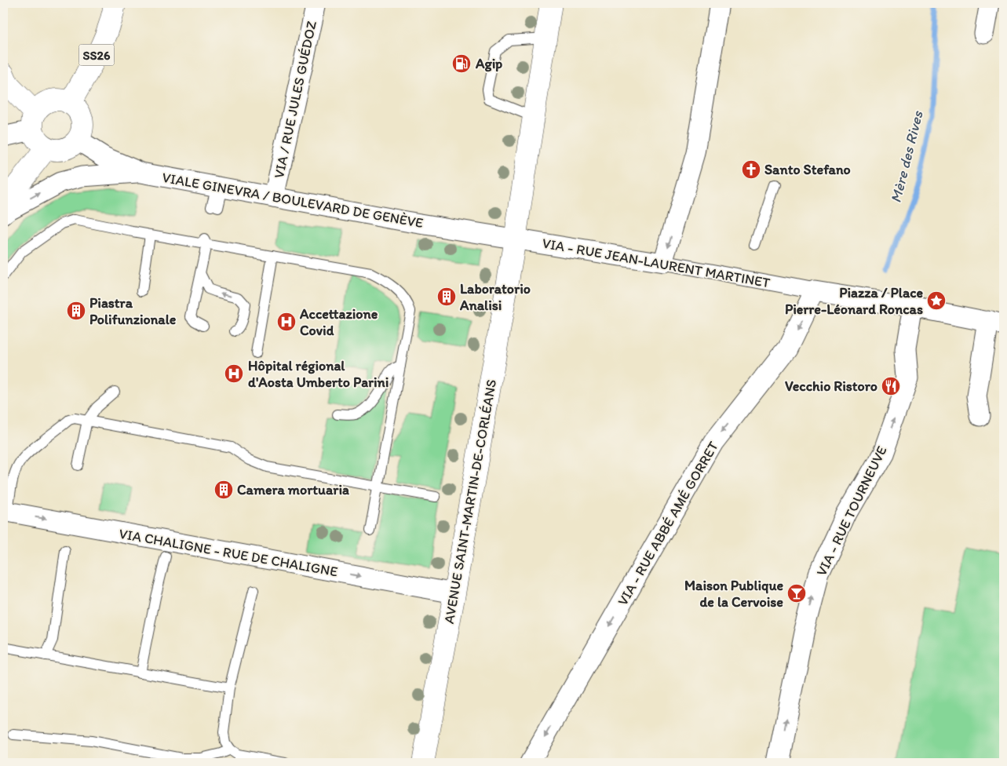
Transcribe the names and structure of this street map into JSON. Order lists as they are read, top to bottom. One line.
{"streets":{"street":["SS26","VIA / RUE JULES GUÉDOZ","VIALE GINEVRA / BOULEVARD DE GENÈVE","VIA - RUE JEAN-LAURENT MARTINET","AVENUE SAINT-MARTIN-DE-CORLÉANS","VIA - RUE TOURNEUVE","VIA - RUE ABBÉ AMÉ GORRET","VIA CHALIGNE - RUE DE CHALIGNE"]},"crossings":[["SS26","VIALE GINEVRA / BOULEVARD DE GENÈVE"],["VIA / RUE JULES GUÉDOZ","VIALE GINEVRA / BOULEVARD DE GENÈVE"],["VIALE GINEVRA / BOULEVARD DE GENÈVE","VIA - RUE JEAN-LAURENT MARTINET"],["VIALE GINEVRA / BOULEVARD DE GENÈVE","AVENUE SAINT-MARTIN-DE-CORLÉANS"],["VIA - RUE JEAN-LAURENT MARTINET","AVENUE SAINT-MARTIN-DE-CORLÉANS"],["VIA - RUE JEAN-LAURENT MARTINET","VIA - RUE TOURNEUVE"],["VIA - RUE JEAN-LAURENT MARTINET","VIA - RUE ABBÉ AMÉ GORRET"],["AVENUE SAINT-MARTIN-DE-CORLÉANS","VIA CHALIGNE - RUE DE CHALIGNE"]],"one_way":["VIA - RUE TOURNEUVE","VIA - RUE ABBÉ AMÉ GORRET","VIA CHALIGNE - RUE DE CHALIGNE"],"water":["Mère des Rives"],"places":{"fuel station":["Agip"],"church":["Santo Stefano"],"building":["Laboratorio Analisi","Piastra Polifunzionale","Camera mortuaria"],"place":["Piazza / Place Pierre-Léonard Roncas"],"hospital":["Accettazione Covid","Hôpital régional d'Aosta Umberto Parini"],"restaurant":["Vecchio Ristoro"],"bar":["Maison Publique de la Cervoise"]}}
